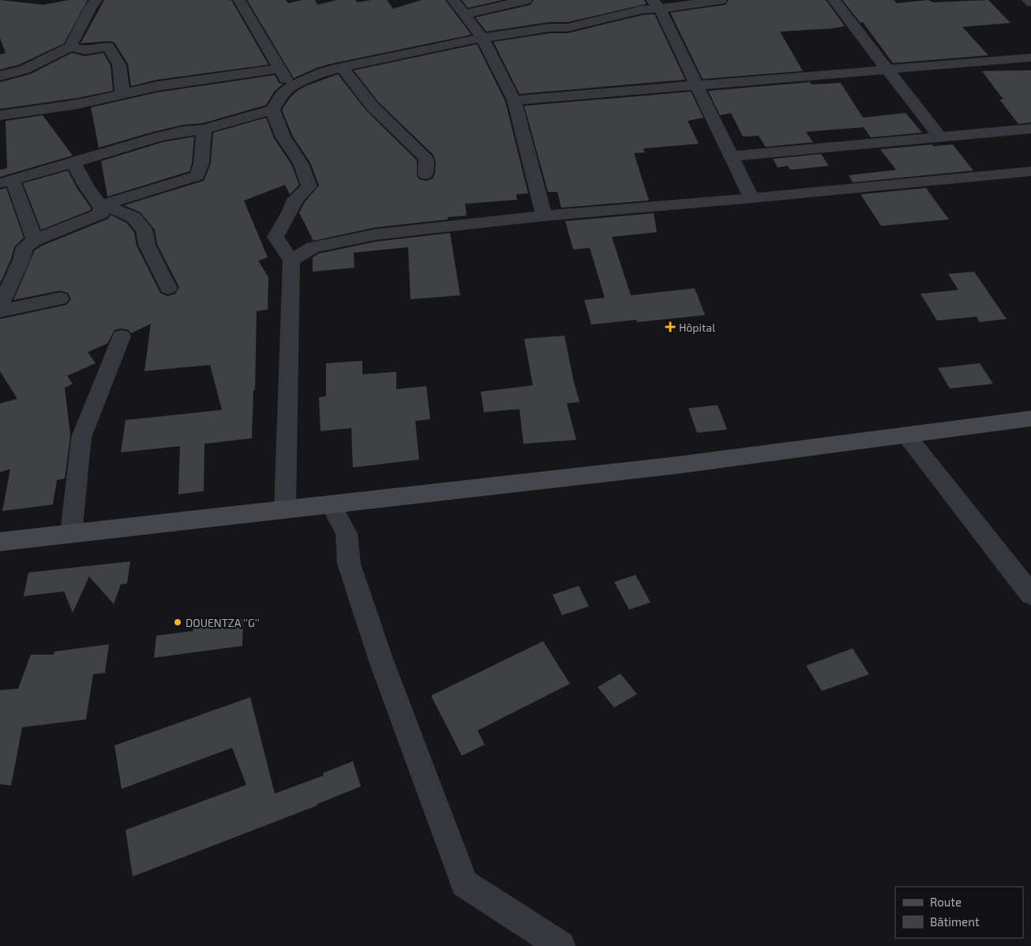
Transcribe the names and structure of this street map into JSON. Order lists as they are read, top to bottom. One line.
{"places":{"health":["Hôpital"],"other":["DOUENTZA ''G''"]},"legend":["Route","Bâtiment"]}
